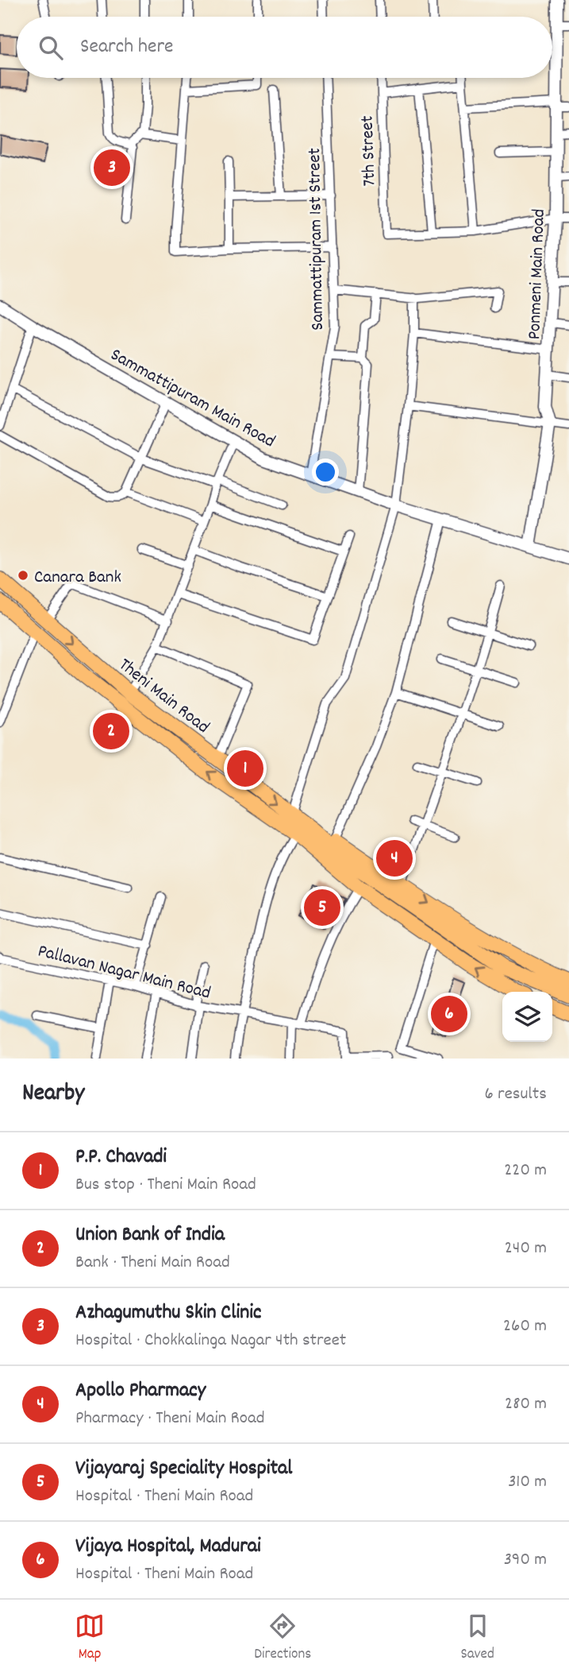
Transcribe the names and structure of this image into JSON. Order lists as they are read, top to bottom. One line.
{"streets":{"main road":["Theni Main Road"],"street":["7th Street","Sammattipuram 1st Street","Ponmeni Main Road","Sammattipuram Main Road","Pallavan Nagar Main Road"]},"crossings":[["Sammattipuram 1st Street","Sammattipuram Main Road"],["Ponmeni Main Road","Sammattipuram Main Road"]],"places":["Canara Bank"],"page":{"search":"Search here","pins":["3","2","1","4","5","6"],"heading":["Nearby","6 results"],"list":[{"mark":"1","name":"P.P. Chavadi","note":"Bus stop · Theni Main Road","value":"220 m"},{"mark":"2","name":"Union Bank of India","note":"Bank · Theni Main Road","value":"240 m"},{"mark":"3","name":"Azhagumuthu Skin Clinic","note":"Hospital · Chokkalinga Nagar 4th street","value":"260 m"},{"mark":"4","name":"Apollo Pharmacy","note":"Pharmacy · Theni Main Road","value":"280 m"},{"mark":"5","name":"Vijayaraj Speciality Hospital","note":"Hospital · Theni Main Road","value":"310 m"},{"mark":"6","name":"Vijaya Hospital, Madurai","note":"Hospital · Theni Main Road","value":"390 m"}],"nav":["Map","Directions","Saved"]}}
